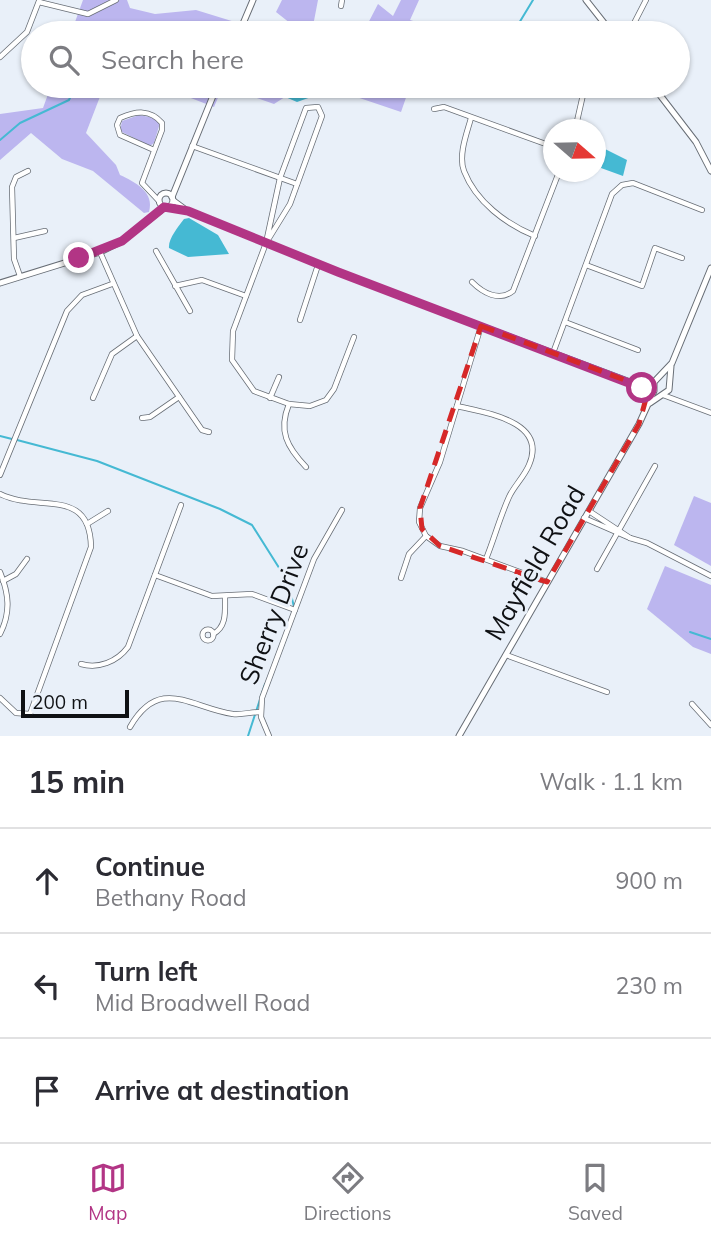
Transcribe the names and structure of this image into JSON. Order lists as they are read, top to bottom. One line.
{"streets":{"street":["Mayfield Road","Sherry Drive"]},"scale_bar":"200 m","north":"right","page":{"search":"Search here","scale":"200 m","heading":["15 min","Walk · 1.1 km"],"list":[["Continue","Bethany Road","900 m"],["Turn left","Mid Broadwell Road","230 m"],"Arrive at destination"],"nav":["Map","Directions","Saved"]}}
